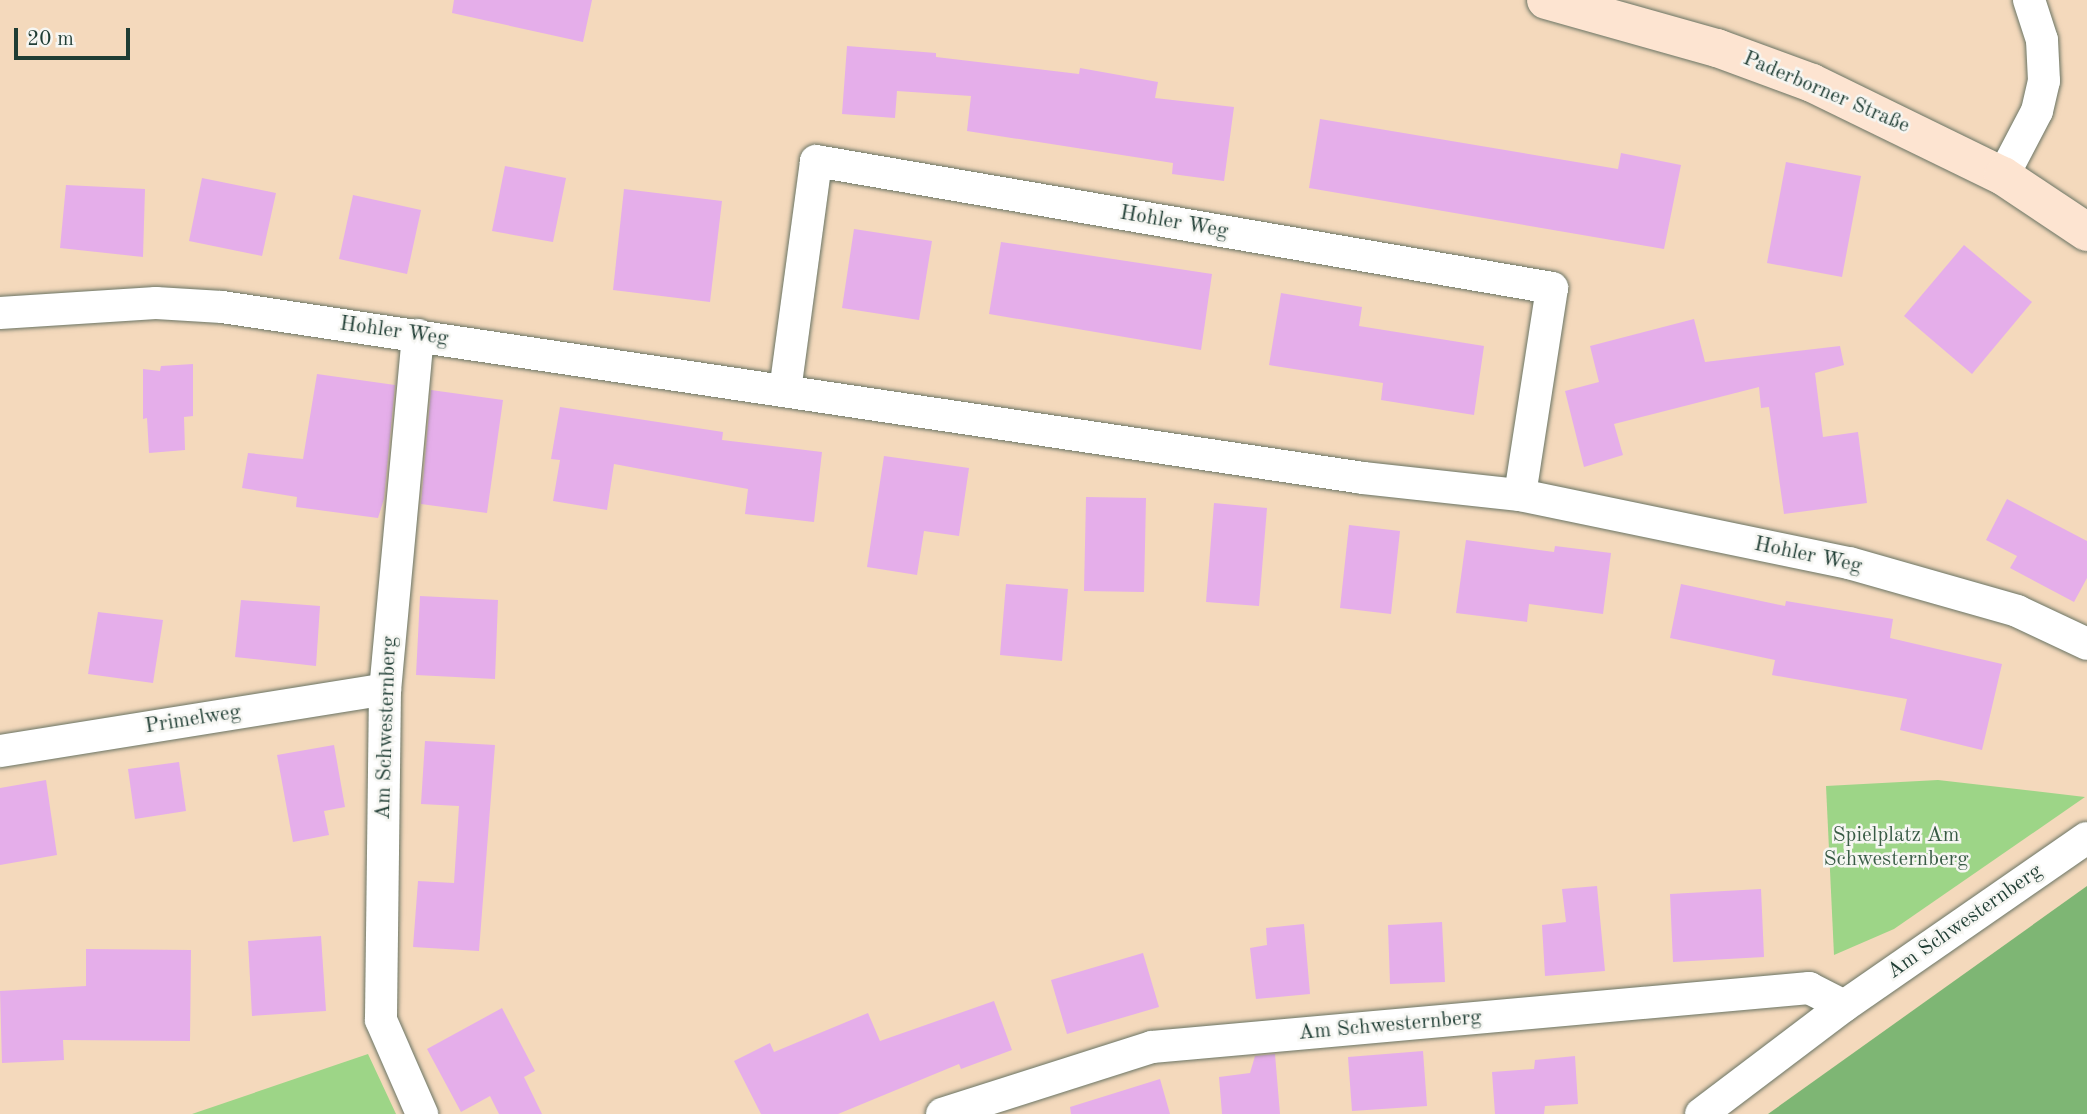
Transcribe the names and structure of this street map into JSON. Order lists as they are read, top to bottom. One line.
{"streets":{"main road":["Paderborner Straße"],"street":["Hohler Weg","Primelweg","Am Schwesternberg"]},"crossings":[["Hohler Weg","Am Schwesternberg"],["Primelweg","Am Schwesternberg"]],"parks":["Spielplatz Am Schwesternberg"],"scale_bar":"20 m"}
